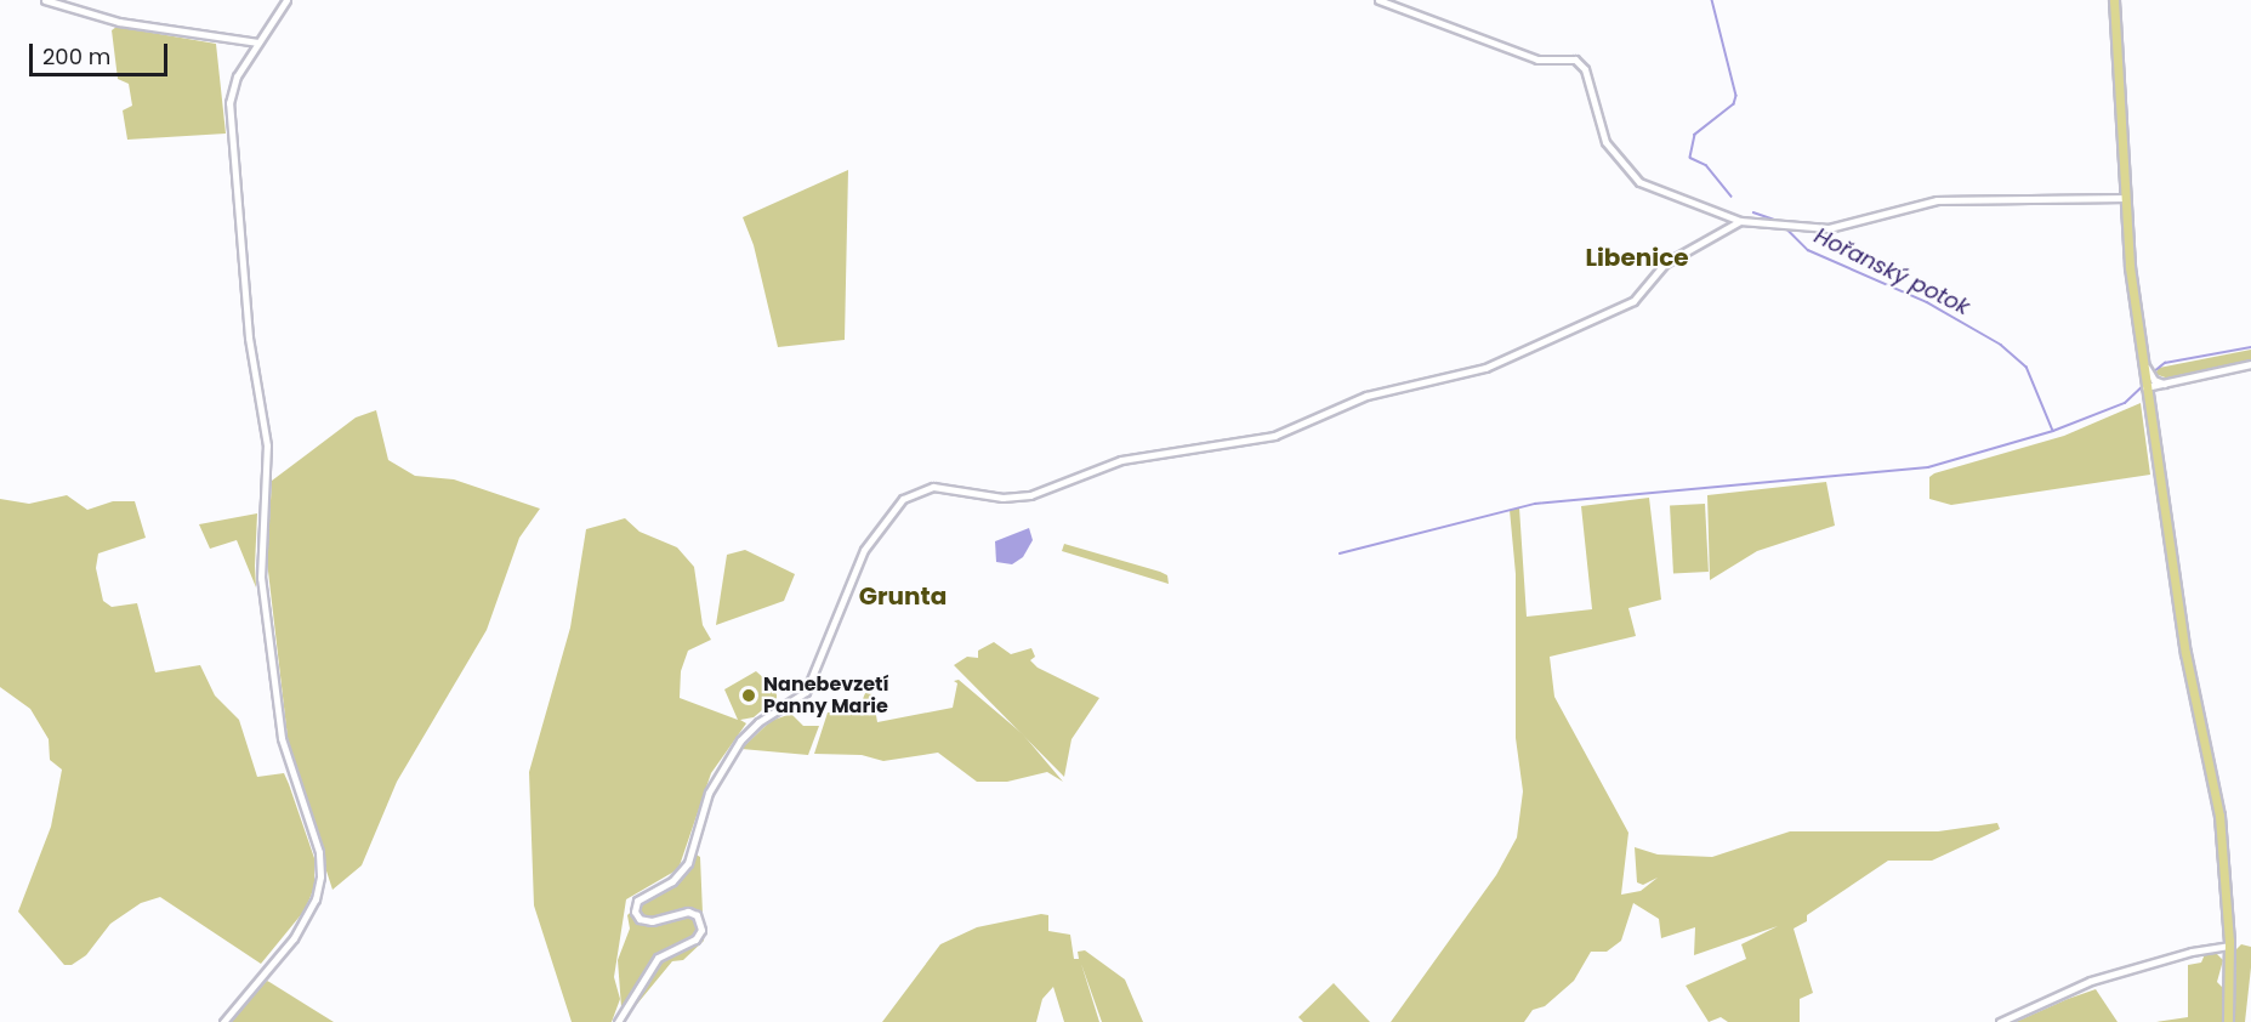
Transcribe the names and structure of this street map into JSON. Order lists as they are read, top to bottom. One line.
{"districts":["Libenice","Grunta"],"water":["Hořanský potok"],"places":["Nanebevzetí Panny Marie"],"scale_bar":"200 m"}
